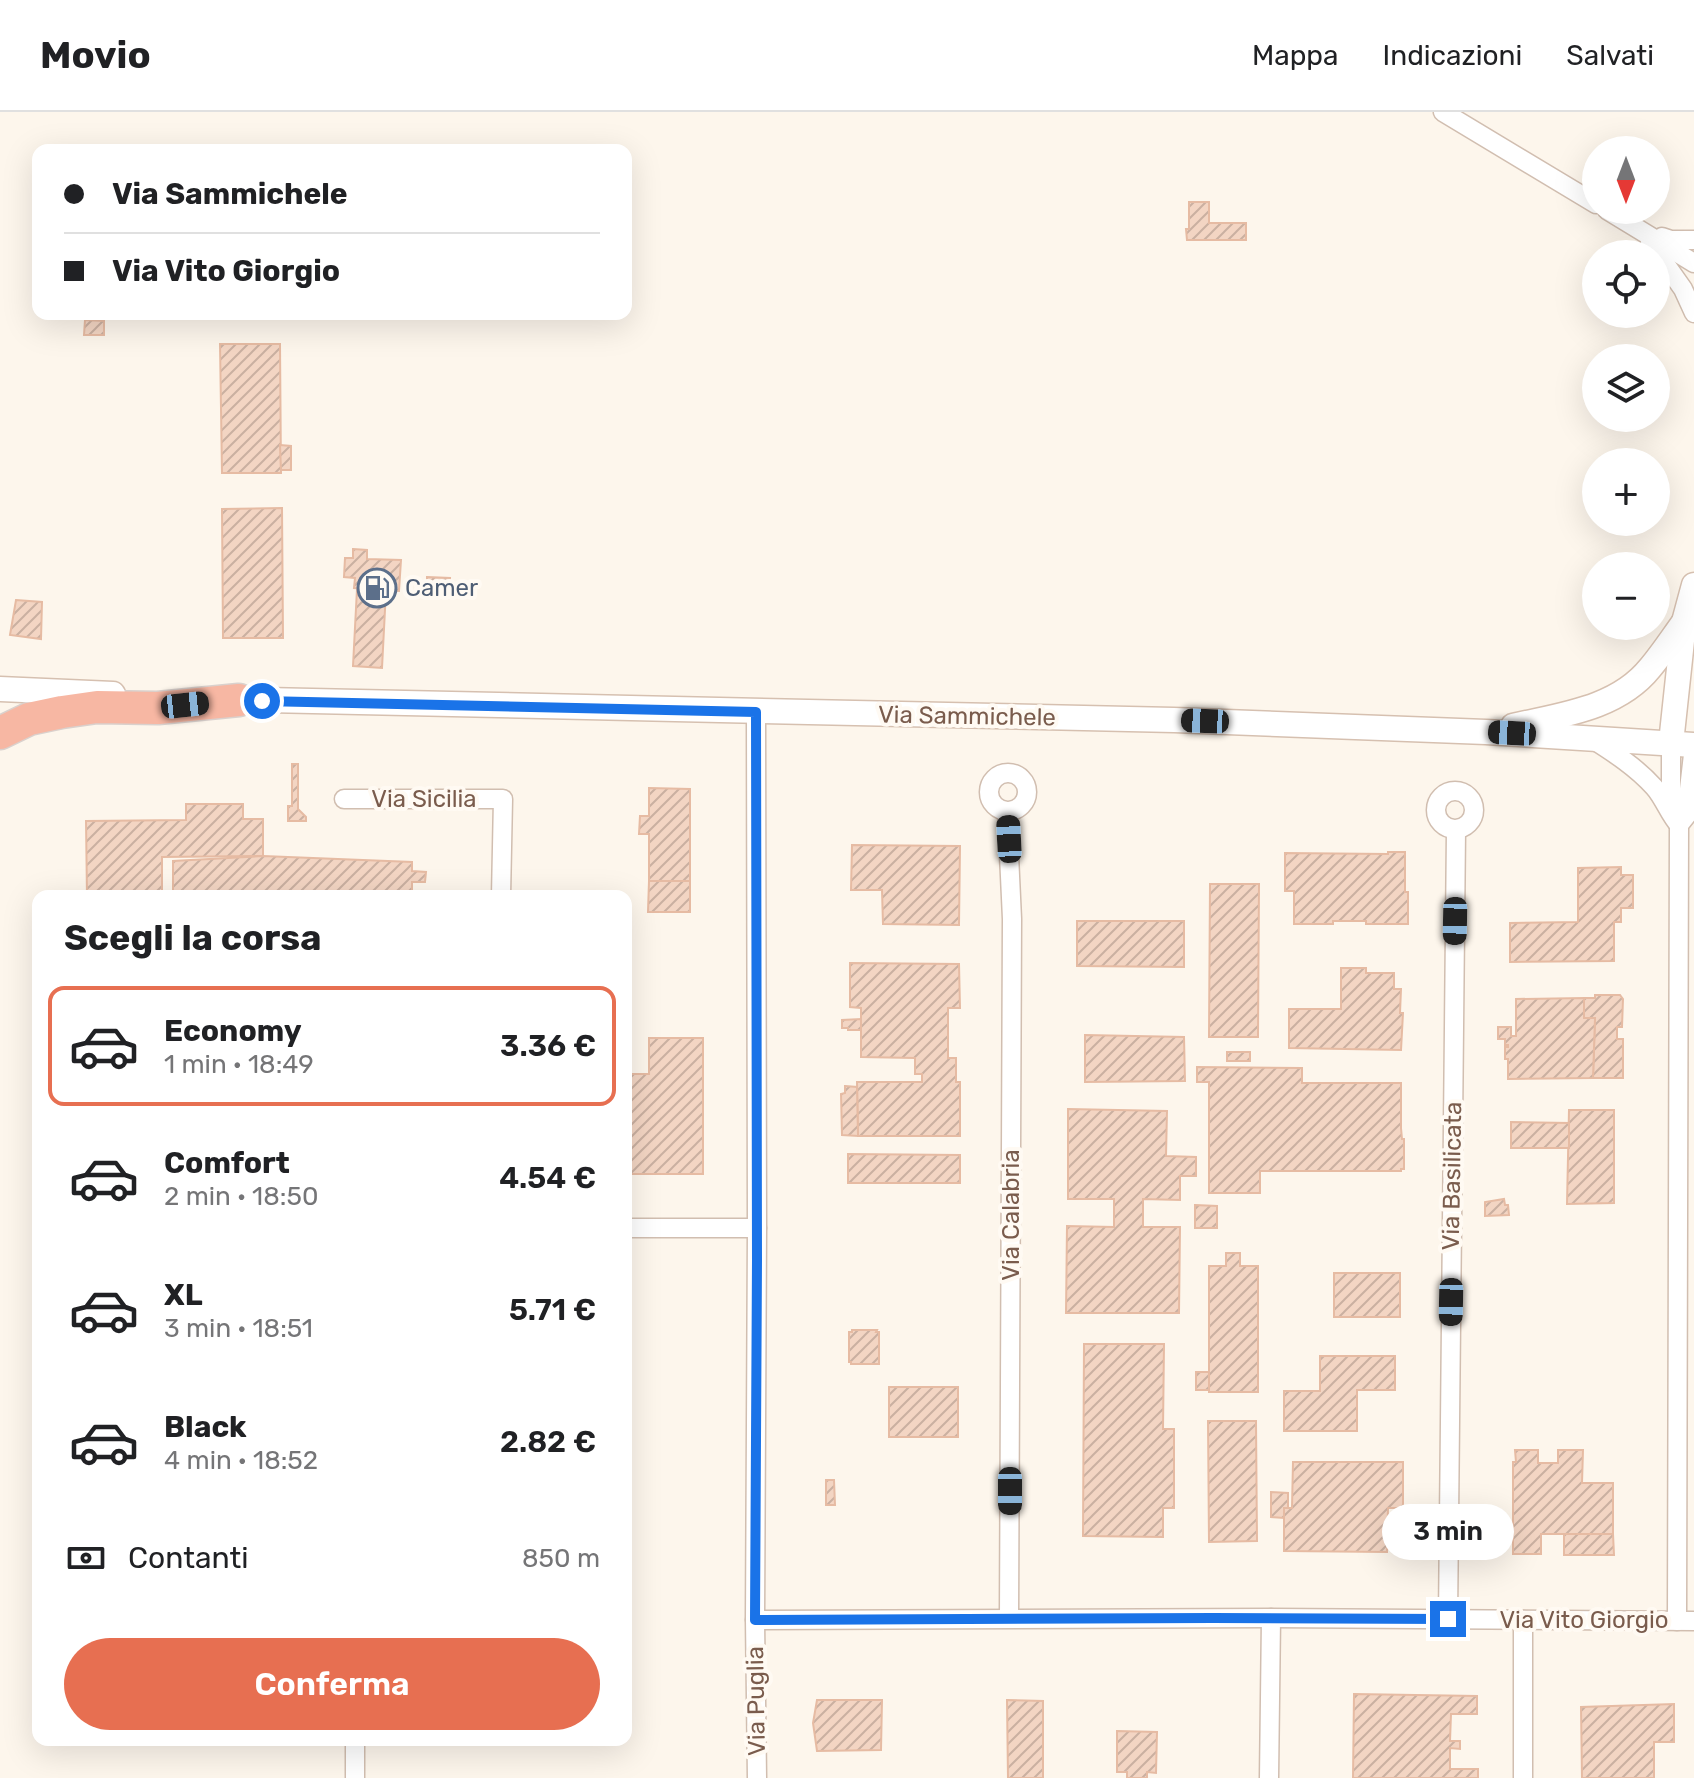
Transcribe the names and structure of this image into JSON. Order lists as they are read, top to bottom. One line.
{"streets":{"main road":["Via Sammichele"],"street":["Via Sicilia","Via Basilicata","Via Calabria","Via Vito Giorgio","Via Puglia"]},"crossings":[["Via Sammichele","Via Puglia"],["Via Basilicata","Via Vito Giorgio"],["Via Calabria","Via Vito Giorgio"],["Via Vito Giorgio","Via Puglia"]],"places":{"fuel station":["Camer"]},"north":"bottom","page":{"header":"Movio","nav":["Mappa","Indicazioni","Salvati"],"map_buttons":["+","−"],"banner":["Via Sammichele","Via Vito Giorgio"],"heading":"Scegli la corsa","list":[{"name":"Economy","note":"1 min · 18:49","value":"3.36 €"},{"name":"Comfort","note":"2 min · 18:50","value":"4.54 €"},{"name":"XL","note":"3 min · 18:51","value":"5.71 €"},{"name":"Black","note":"4 min · 18:52","value":"2.82 €"}],"bubble":"3 min","pay":["Contanti","850 m"],"buttons":"Conferma"}}
